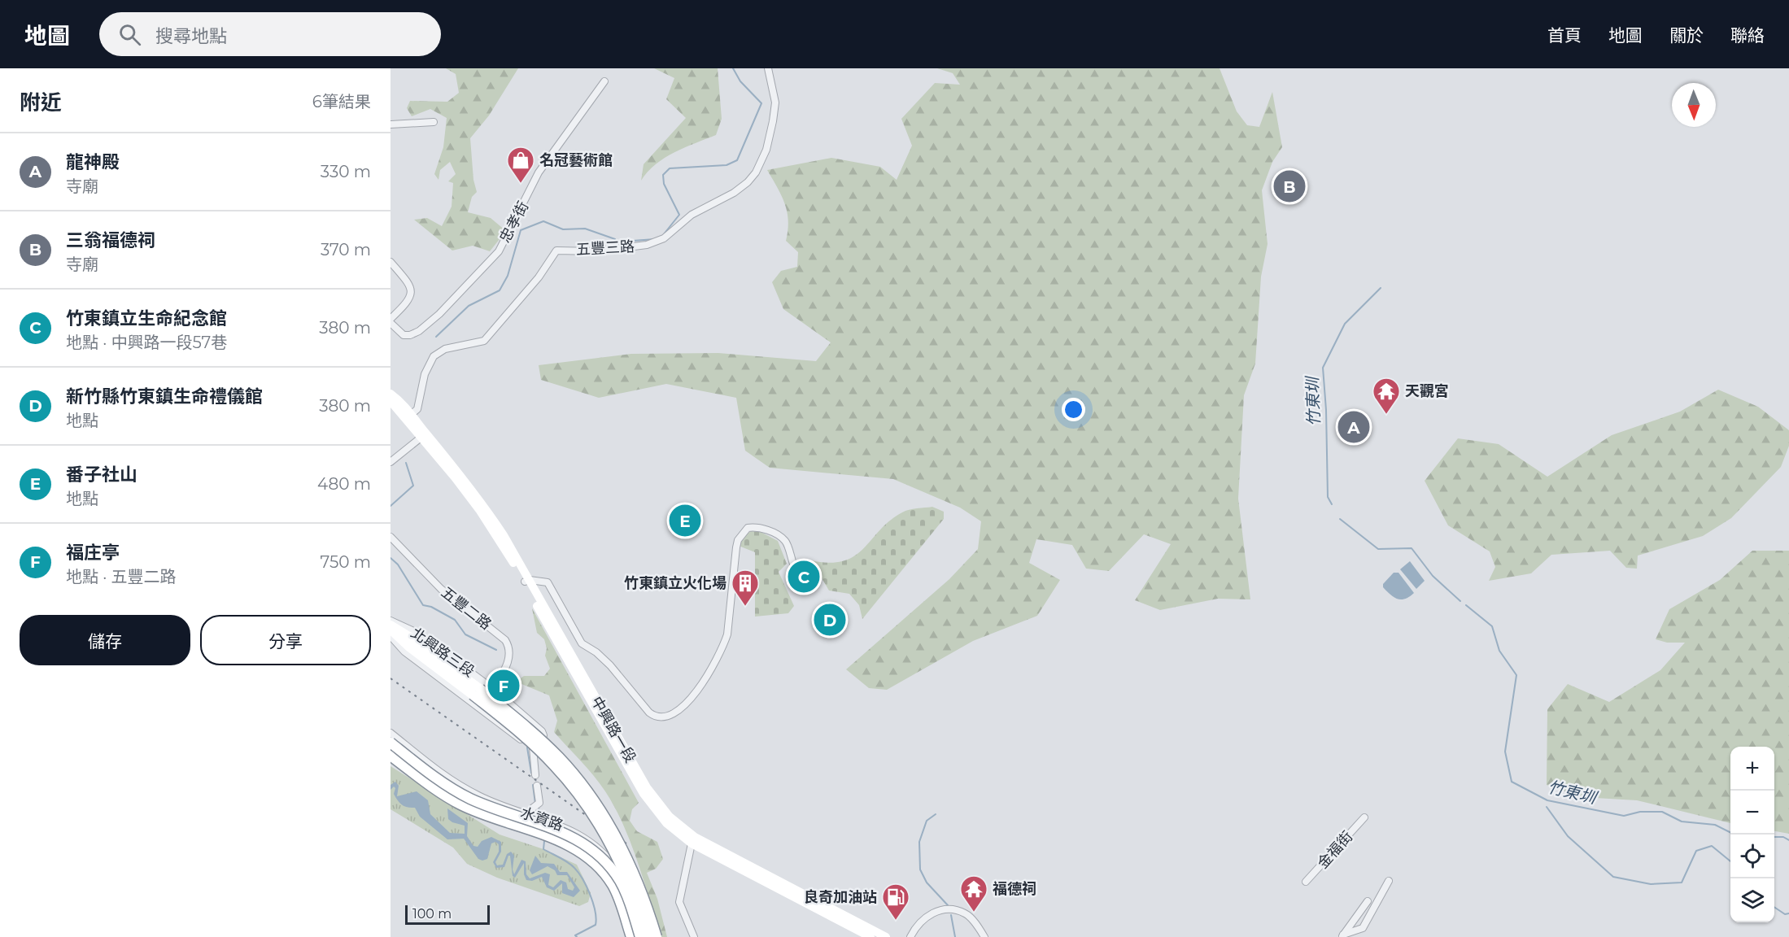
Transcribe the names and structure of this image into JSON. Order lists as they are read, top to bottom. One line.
{"streets":{"main road":["中興路一段"],"street":["忠孝街","五豐三路","五豐二路","北興路三段","水資路","金福街"]},"crossings":[["五豐二路","北興路三段"]],"water":["竹東圳"],"places":{"shop":["名冠藝術館"],"temple":["天觀宮","福德祠"],"building":["竹東鎮立火化場"],"fuel station":["良奇加油站"]},"scale_bar":"100 m","north":"bottom","page":{"header":"地圖","search":"搜尋地點","nav":["首頁","地圖","關於","聯絡"],"heading":["附近","6筆結果"],"list":[{"mark":"A","name":"龍神殿","note":"寺廟","value":"330 m"},{"mark":"B","name":"三翁福德祠","note":"寺廟","value":"370 m"},{"mark":"C","name":"竹東鎮立生命紀念館","note":"地點 · 中興路一段57巷","value":"380 m"},{"mark":"D","name":"新竹縣竹東鎮生命禮儀館","note":"地點","value":"380 m"},{"mark":"E","name":"番子社山","note":"地點","value":"480 m"},{"mark":"F","name":"福庄亭","note":"地點 · 五豐二路","value":"750 m"}],"pins":["B","A","E","C","D","F"],"buttons":["儲存","分享"],"map_buttons":["+","−"],"scale":"100 m"}}
